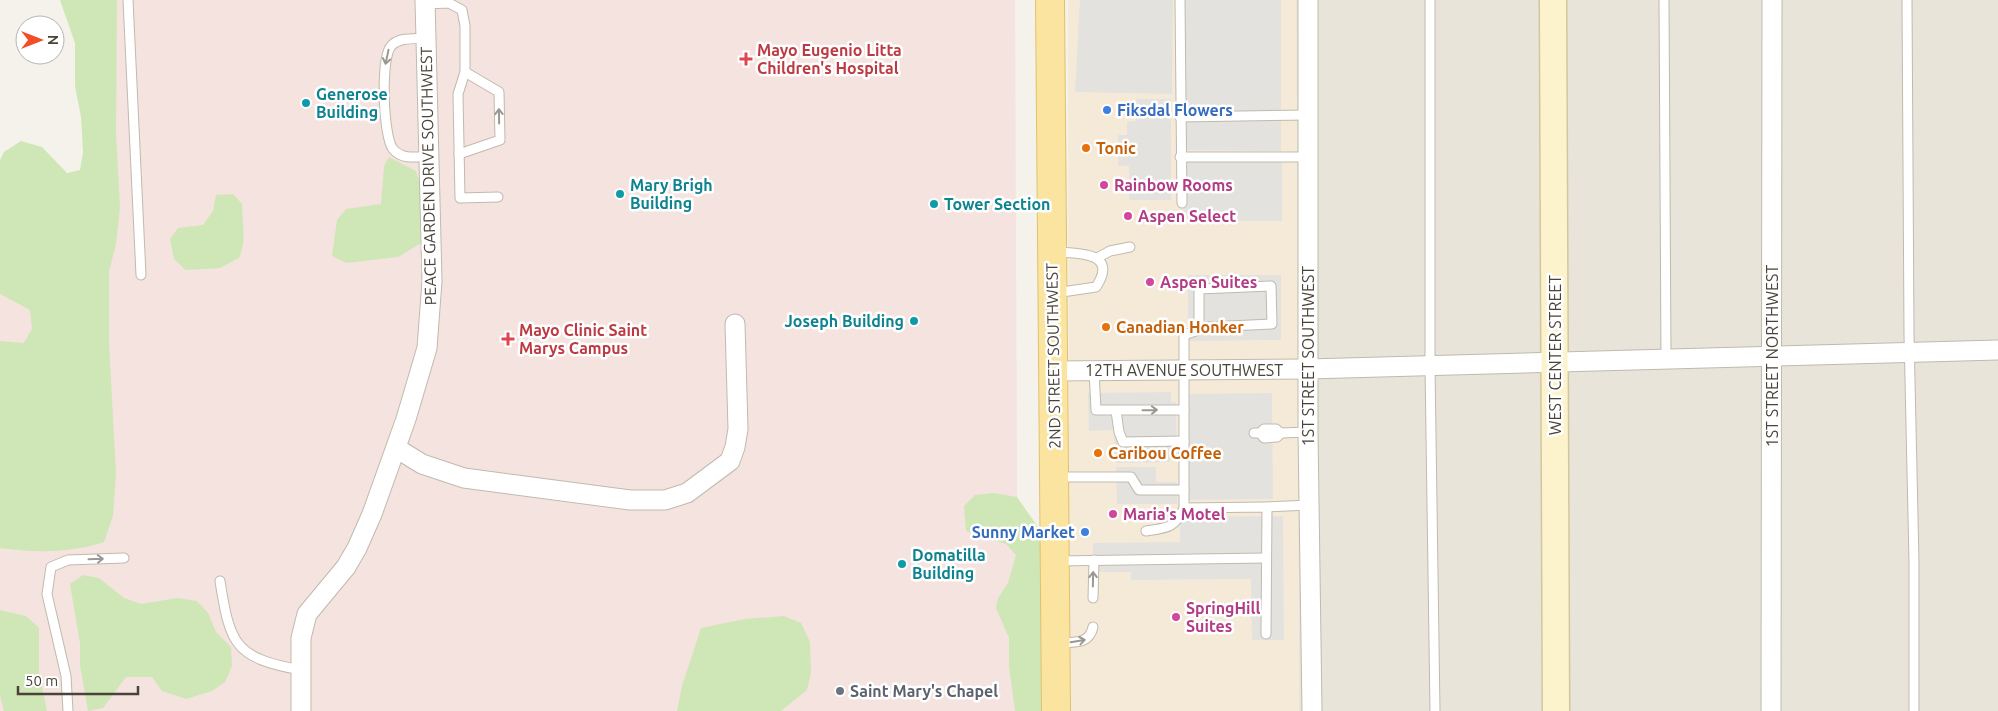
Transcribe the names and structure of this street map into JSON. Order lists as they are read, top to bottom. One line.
{"streets":{"main road":["2ND STREET SOUTHWEST"],"street":["PEACE GARDEN DRIVE SOUTHWEST","WEST CENTER STREET","1ST STREET SOUTHWEST","1ST STREET NORTHWEST","12TH AVENUE SOUTHWEST"]},"crossings":[["WEST CENTER STREET","12TH AVENUE SOUTHWEST"],["2ND STREET SOUTHWEST","12TH AVENUE SOUTHWEST"],["1ST STREET SOUTHWEST","12TH AVENUE SOUTHWEST"],["1ST STREET NORTHWEST","12TH AVENUE SOUTHWEST"]],"places":{"health":["Mayo Eugenio Litta Children's Hospital","Mayo Clinic Saint Marys Campus"],"other":["Generose Building","Fiksdal Flowers","Tonic","Rainbow Rooms","Mary Brigh Building","Tower Section","Aspen Select","Aspen Suites","Joseph Building","Canadian Honker","Caribou Coffee","Maria's Motel","Sunny Market","Domatilla Building","SpringHill Suites","Saint Mary's Chapel"]},"scale_bar":"50 m","north":"right"}
